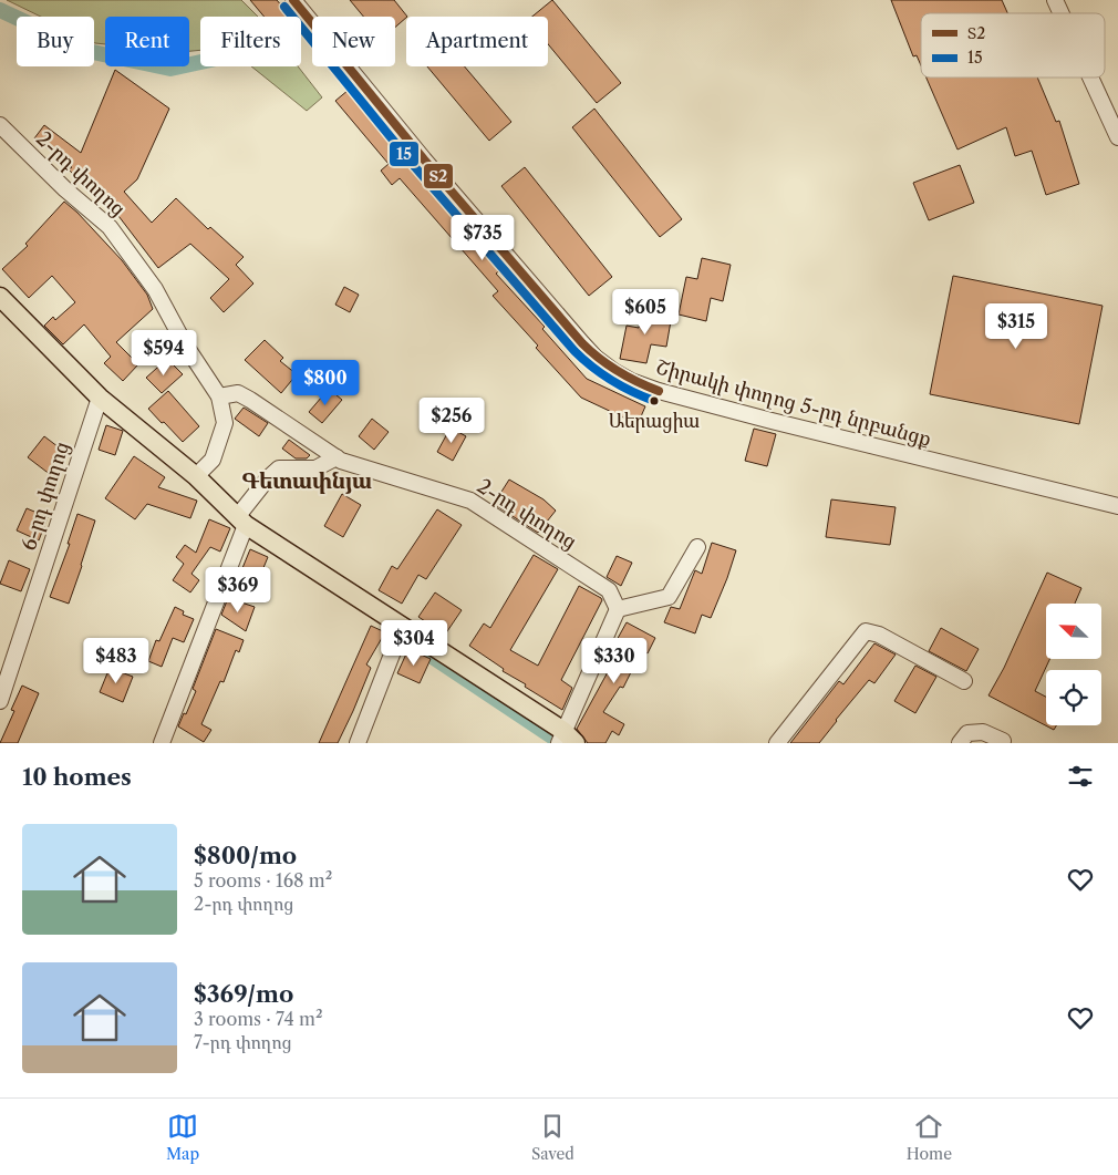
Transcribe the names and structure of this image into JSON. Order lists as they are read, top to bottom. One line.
{"streets":{"street":["2-րդ փողոց","Շիրակի փողոց 5-րդ նրբանցք","6-րդ փողոց"]},"districts":["Գետափնյա"],"places":["Աերացիա"],"lines":["transit line Տ2","transit line 15"],"legend":["Տ2","15"],"north":"top left","page":{"chip":["Buy","Rent","Filters","New","Apartment"],"price":["$735","$605","$315","$594","$800","$256","$369","$304","$483","$330"],"heading":"10 homes","list":[{"name":"$800/mo","note":"5 rooms · 168 m² · 2-րդ փողոց"},{"name":"$369/mo","note":"3 rooms · 74 m² · 7-րդ փողոց"}],"tabs":["Map","Saved","Home"]}}
